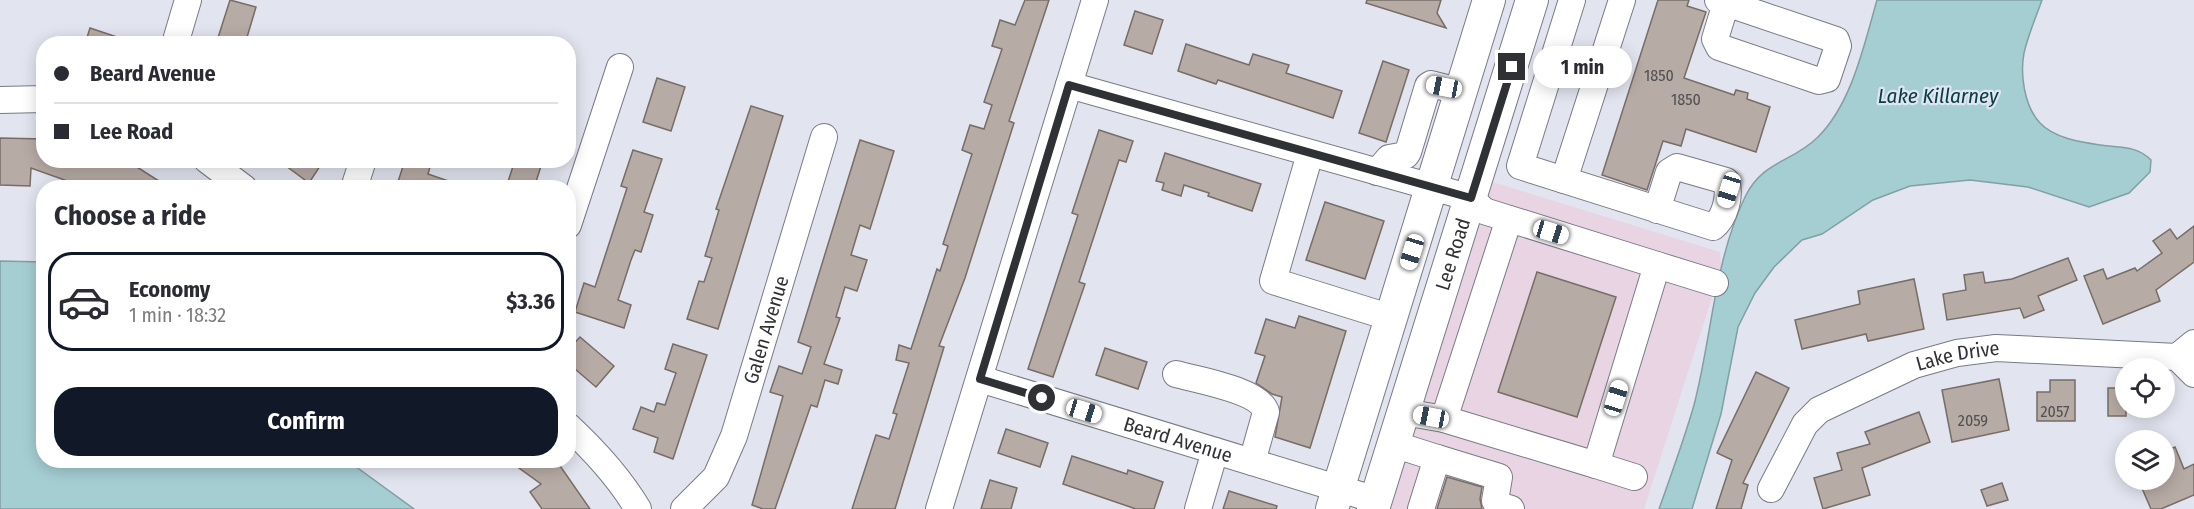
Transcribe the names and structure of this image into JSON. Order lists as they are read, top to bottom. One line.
{"streets":{"main road":["Lee Road"],"street":["Galen Avenue","Lake Drive","Beard Avenue"]},"crossings":[["Lee Road","Beard Avenue"]],"water":["Lake Killarney"],"house_numbers":["1850","1850","2057","2059"],"page":{"banner":["Beard Avenue","Lee Road"],"bubble":"1 min","heading":"Choose a ride","list":[{"name":"Economy","note":"1 min · 18:32","value":"$3.36"}],"buttons":"Confirm"}}
